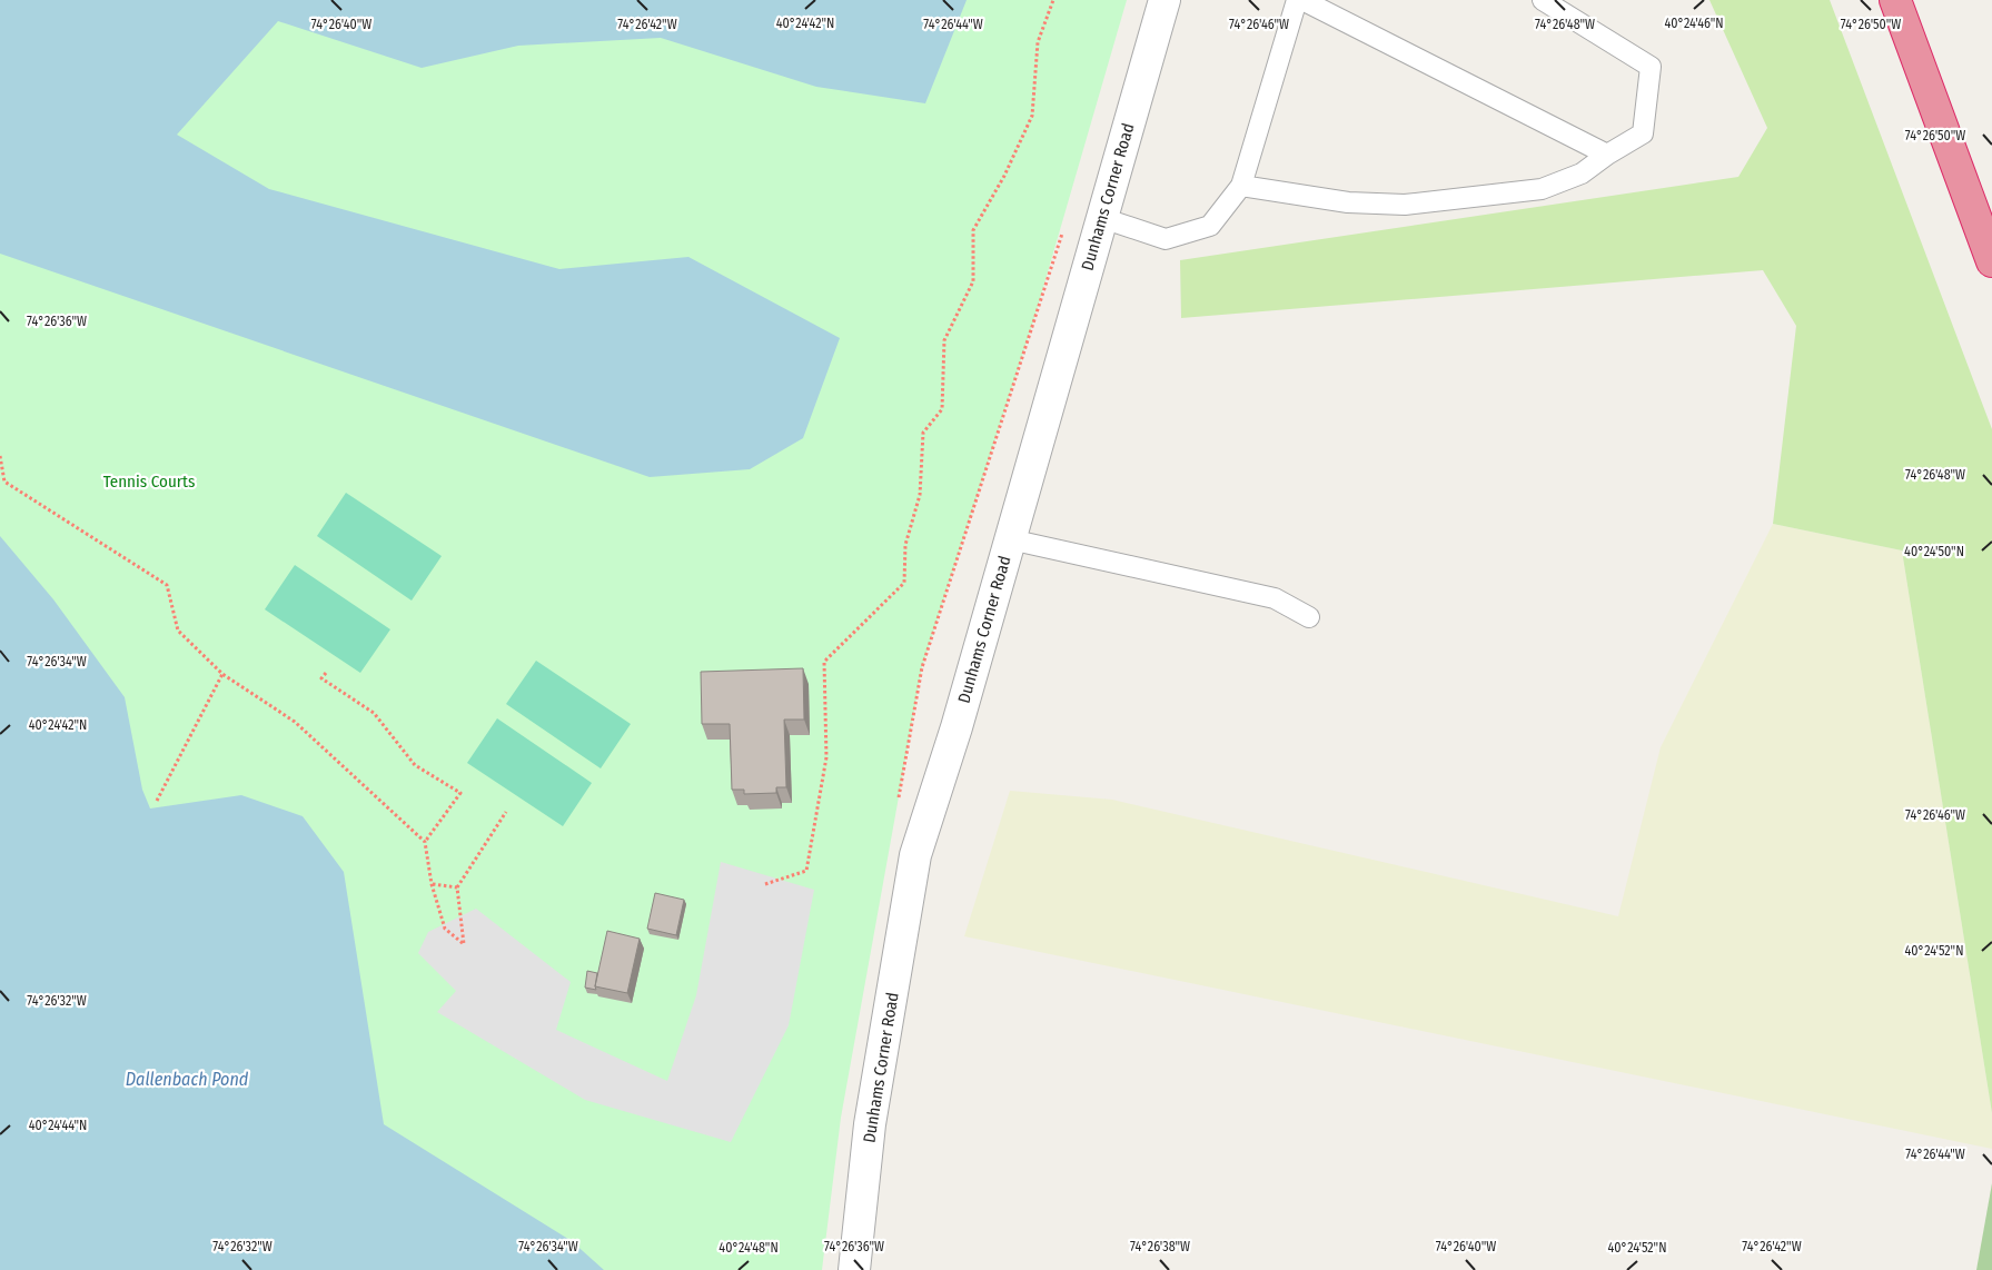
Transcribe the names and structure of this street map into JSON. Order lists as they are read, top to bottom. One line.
{"streets":{"street":["Dunhams Corner Road"]},"water":["Dallenbach Pond"],"parks":["Tennis Courts"],"coordinates":["40°24'42\"N","40°24'46\"N","74°26'40\"W","74°26'42\"W","74°26'44\"W","74°26'46\"W","74°26'48\"W","74°26'50\"W","74°26'36\"W","40°24'50\"N","74°26'34\"W","40°24'52\"N","74°26'32\"W","40°24'44\"N","74°26'38\"W","40°24'48\"N"]}
